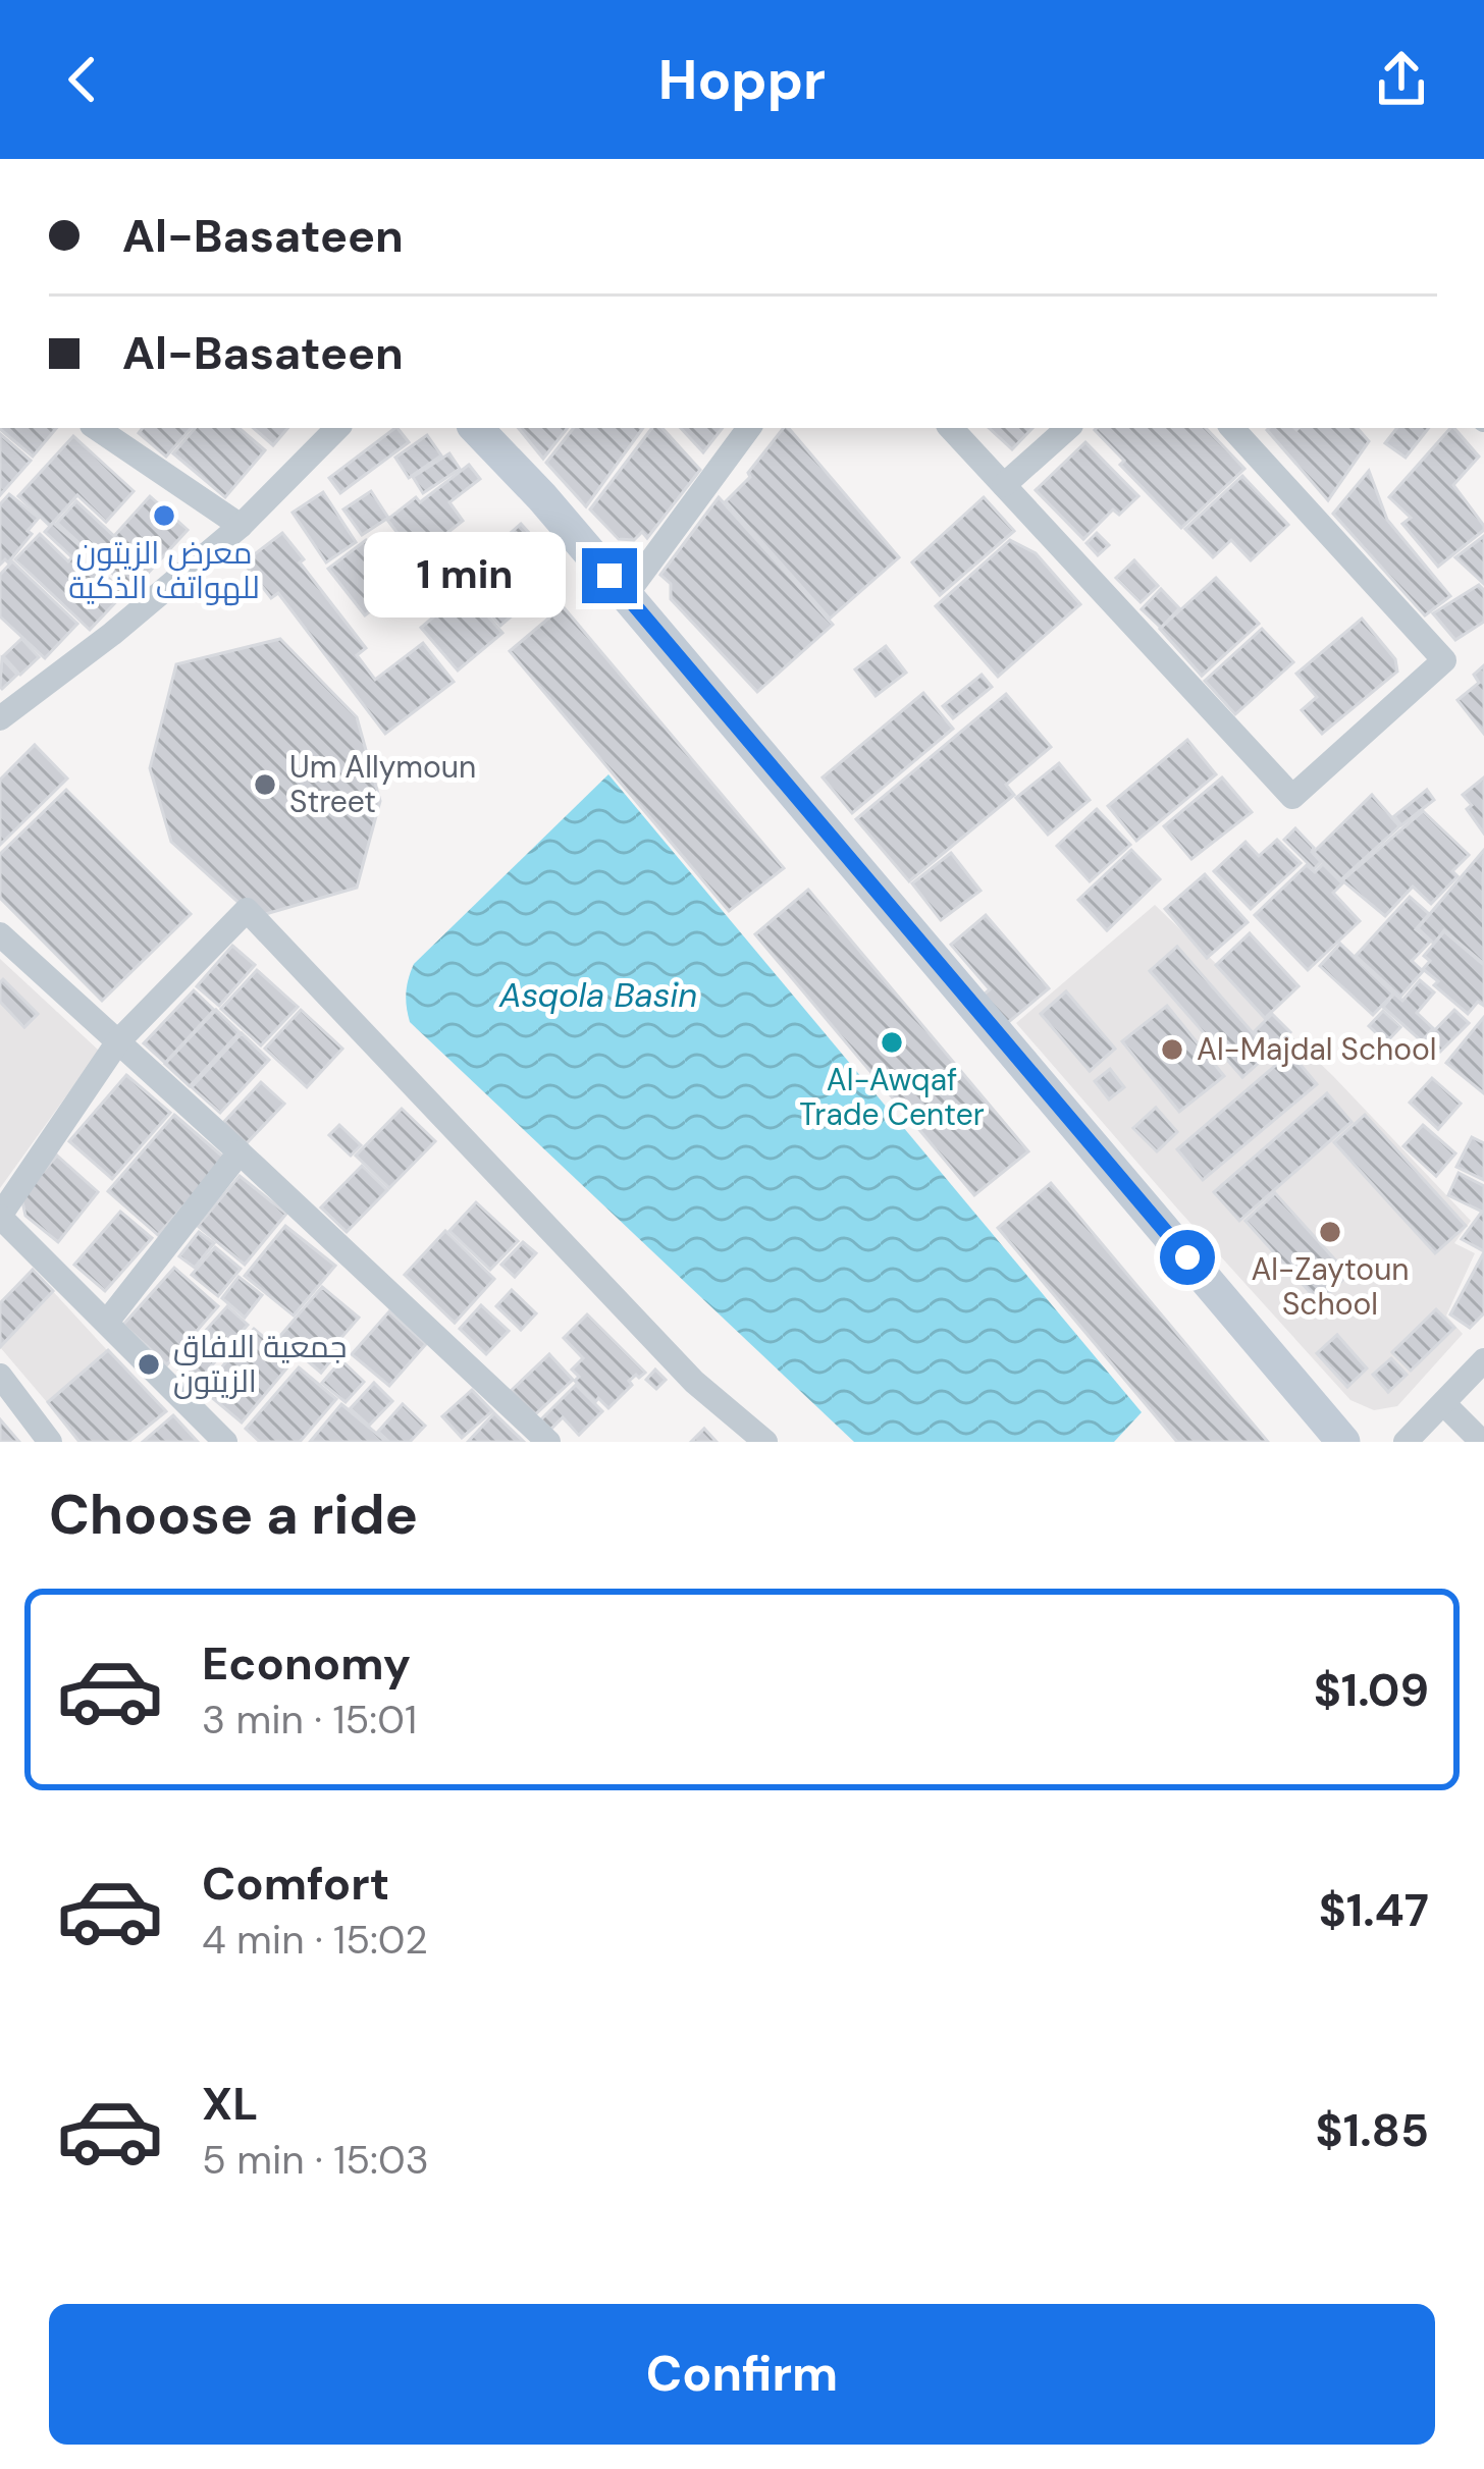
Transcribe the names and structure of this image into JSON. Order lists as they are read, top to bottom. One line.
{"water":["Asqola Basin"],"places":["معرض الزيتون للهواتف الذكية","Um Allymoun Street","Al-Awqaf Trade Center","Al-Majdal School","Al-Zaytoun School","جمعية الافاق الزيتون"],"page":{"header":"Hoppr","banner":["Al-Basateen","Al-Basateen"],"bubble":"1 min","heading":"Choose a ride","list":[{"name":"Economy","note":"3 min · 15:01","value":"$1.09"},{"name":"Comfort","note":"4 min · 15:02","value":"$1.47"},{"name":"XL","note":"5 min · 15:03","value":"$1.85"}],"buttons":"Confirm"}}
